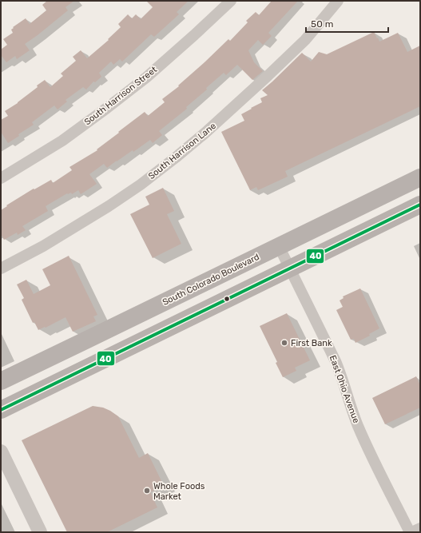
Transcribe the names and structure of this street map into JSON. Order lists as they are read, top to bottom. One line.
{"streets":{"main road":["South Colorado Boulevard"],"street":["South Harrison Street","South Harrison Lane","East Ohio Avenue"]},"crossings":[["South Colorado Boulevard","East Ohio Avenue"]],"places":["First Bank","Whole Foods Market"],"lines":["transit line 40"],"scale_bar":"50 m"}
